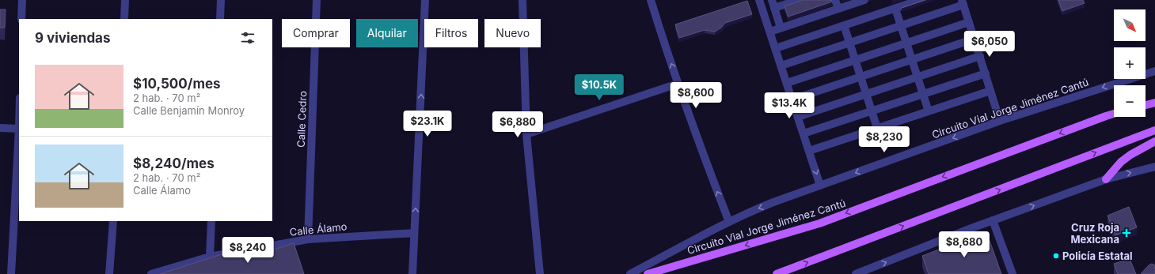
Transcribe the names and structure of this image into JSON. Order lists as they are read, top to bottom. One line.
{"streets":{"main road":["Circuito Vial Jorge Jiménez Cantú"],"street":["Calle Cedro","Calle Álamo"]},"crossings":[["Calle Cedro","Calle Álamo"]],"places":{"health":["Cruz Roja Mexicana"],"other":["Policía Estatal"]},"north":"bottom right","page":{"map_buttons":["+","−"],"chip":["Comprar","Alquilar","Filtros","Nuevo"],"heading":"9 viviendas","price":["$6,050","$10.5K","$8,600","$13.4K","$23.1K","$6,880","$8,230","$8,680","$8,240"],"list":[{"name":"$10,500/mes","note":"2 hab. · 70 m² · Calle Benjamín Monroy"},{"name":"$8,240/mes","note":"2 hab. · 70 m² · Calle Álamo"}]}}
